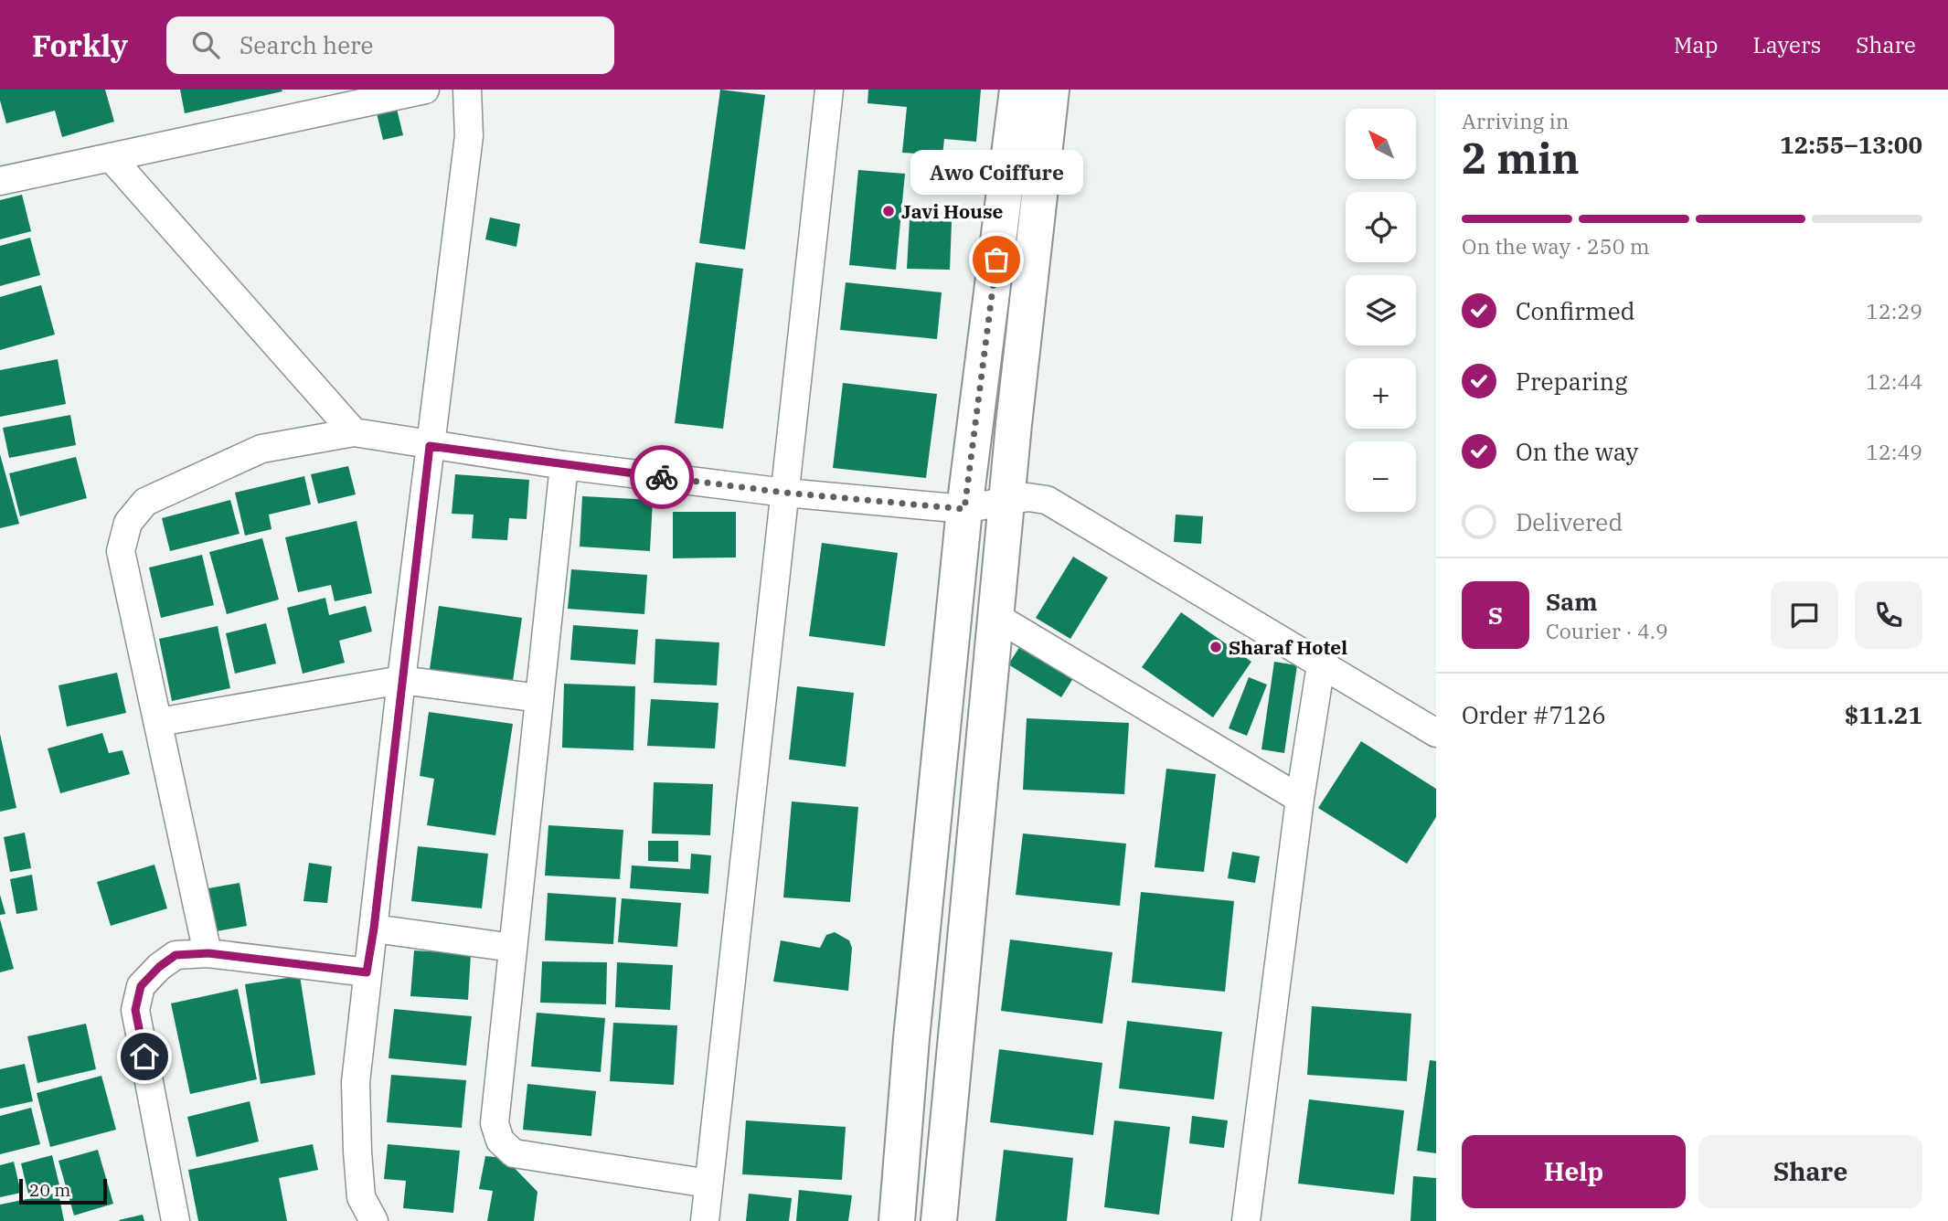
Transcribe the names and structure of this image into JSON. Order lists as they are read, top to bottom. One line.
{"places":["Javi House","Awo Coiffure","Sharaf Hotel"],"scale_bar":"20 m","north":"top left","page":{"header":"Forkly","search":"Search here","nav":["Map","Layers","Share"],"heading":["2 min","Arriving in","12:55–13:00"],"panel":["Sam","Courier · 4.9","Order #7126","$11.21"],"map_buttons":["+","−"],"bubble":"Awo Coiffure","bar":"On the way · 250 m","list":[["Confirmed","12:29"],["Preparing","12:44"],["On the way","12:49"],"Delivered"],"round":"S","buttons":["Help","Share"],"scale":"20 m"}}
